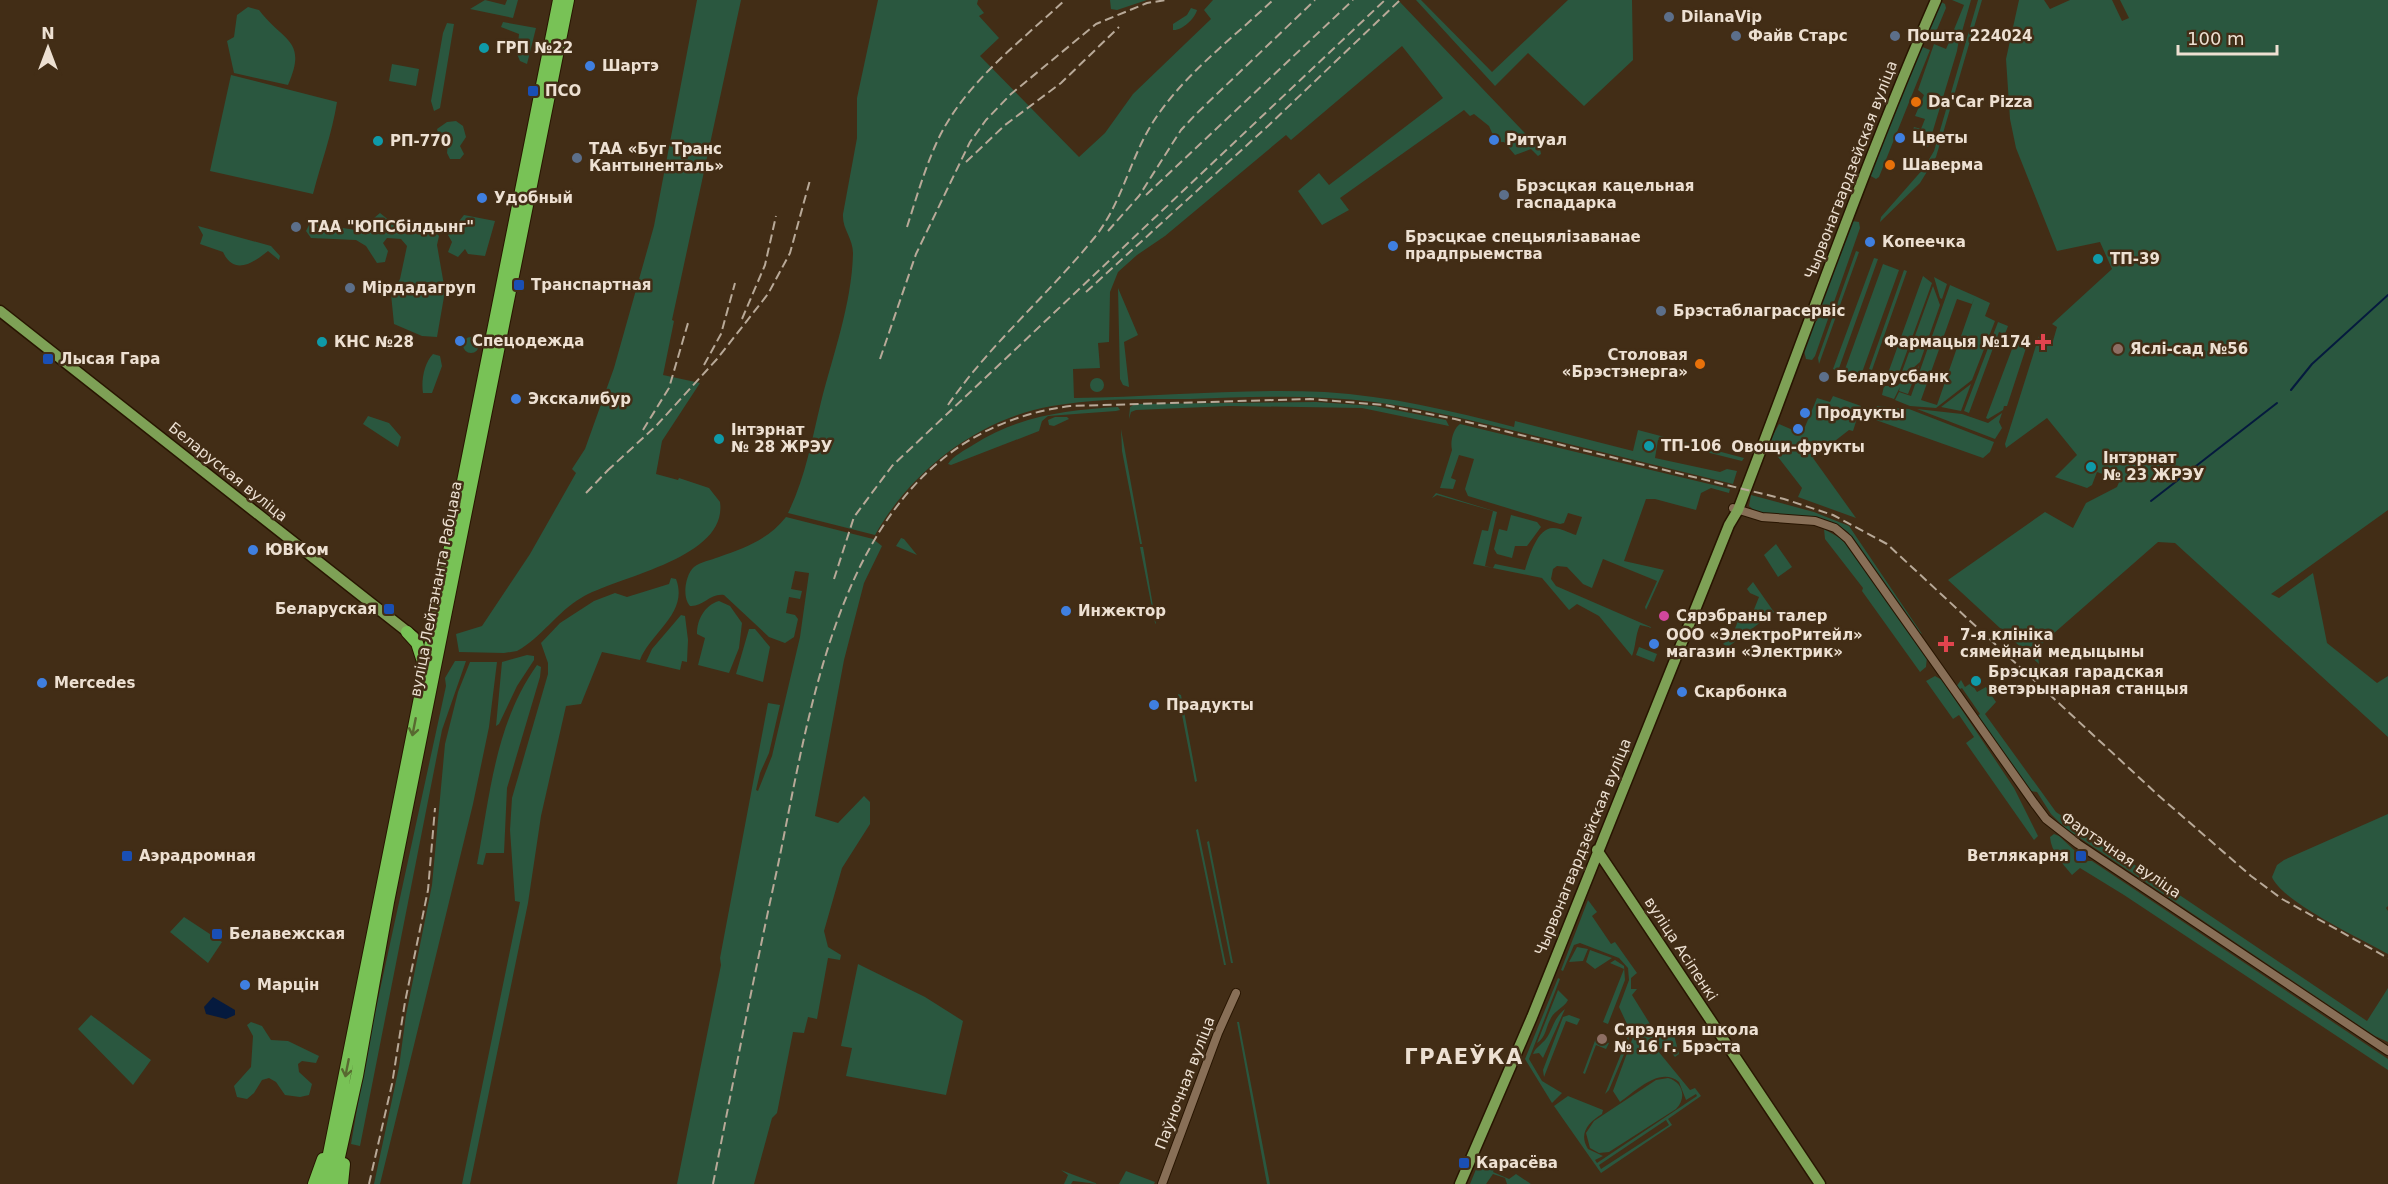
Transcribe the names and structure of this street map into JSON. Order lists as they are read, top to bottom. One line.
{"streets":{"highway":["вуліца Лейтэнанта Рабцава"],"main road":["Чырвонагвардзейская вуліца","Беларуская вуліца","вуліца Асіпенкі"],"street":["Фартэчная вуліца","Паўночная вуліца"]},"crossings":[["Чырвонагвардзейская вуліца","Фартэчная вуліца"],["Чырвонагвардзейская вуліца","вуліца Асіпенкі"],["Беларуская вуліца","вуліца Лейтэнанта Рабцава"]],"districts":["ГРАЕЎКА"],"places":{"other":["DilanaVip","Файв Старс","Пошта 224024","ГРП №22","Шартэ","Da'Car Pizza","Цветы","Ритуал","РП-770","ТАА «Буг Транс Кантыненталь»","Шаверма","Брэсцкая кацельная гаспадарка","Удобный","ТАА \"ЮПСбілдынг\"","Копеечка","Брэсцкае спецыялізаванае прадпрыемства","ТП-39","Мірдадагруп","Брэстаблаграсервіс","Спецодежда","КНС №28","Яслі-сад №56","Столовая «Брэстэнерга»","Беларусбанк","Экскалибур","Продукты","Овощи-фрукты","Інтэрнат № 28 ЖРЭУ","ТП-106","Інтэрнат № 23 ЖРЭУ","ЮВКом","Инжектор","Сярэбраны талер","ООО «ЭлектроРитейл» магазин «Электрик»","Брэсцкая гарадская ветэрынарная станцыя","Mercedes","Скарбонка","Прадукты","Марцін","Сярэдняя школа № 16 г. Брэста"],"transit":["ПСО","Транспартная","Лысая Гара","Беларуская","Аэрадромная","Ветлякарня","Белавежская","Карасёва"],"health":["Фармацыя №174","7-я клініка сямейнай медыцыны"]},"scale_bar":"100 m","north":"top"}
